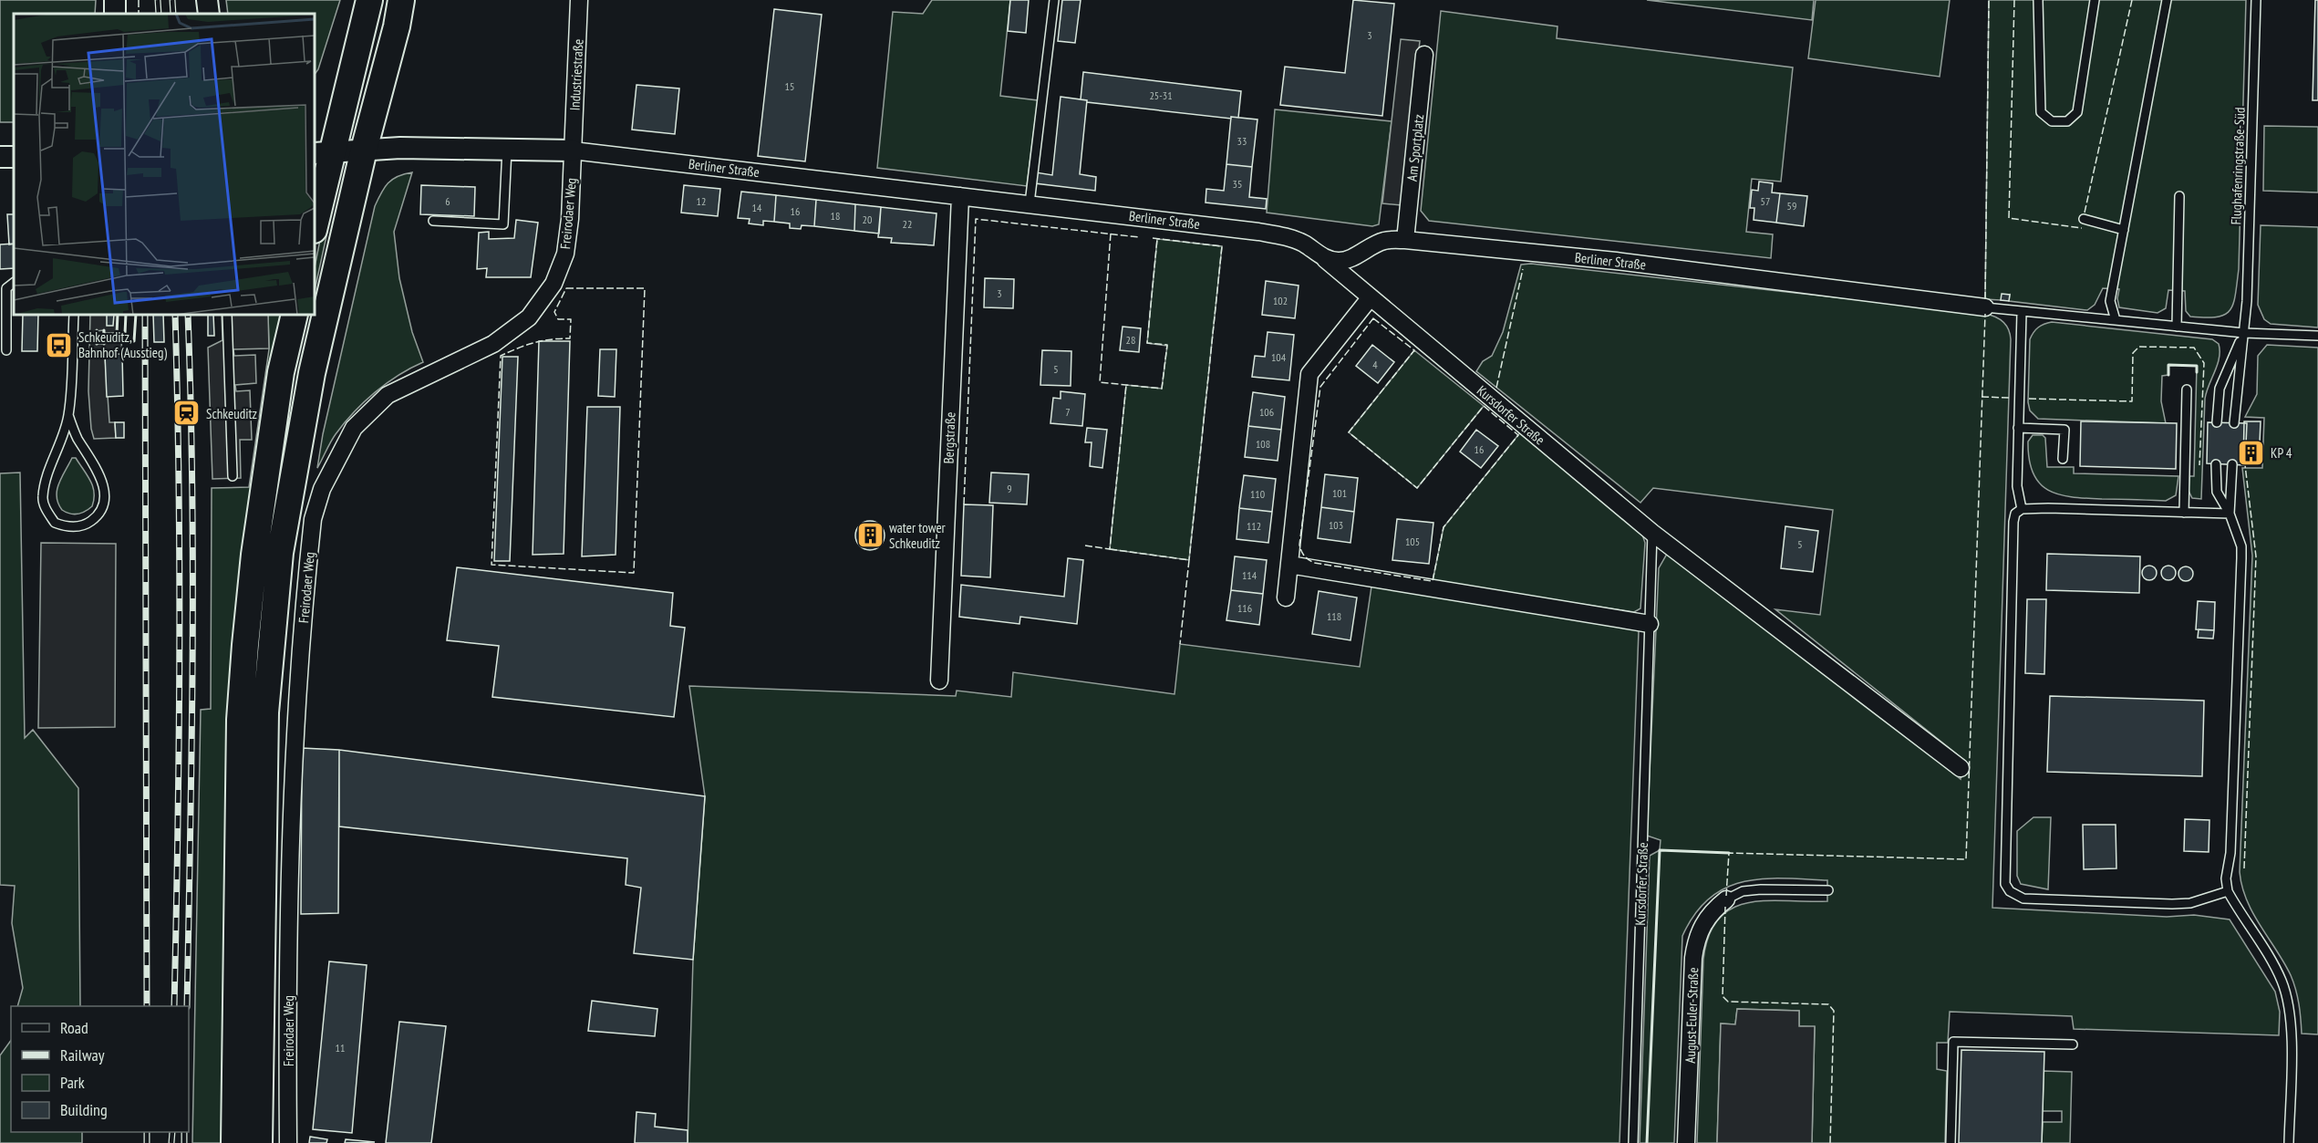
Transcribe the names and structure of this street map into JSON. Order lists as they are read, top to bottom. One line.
{"streets":{"street":["Industriestraße","Am Sportplatz","Berliner Straße","Freirodaer Weg","Kursdorfer Straße","Bergstraße","August-Euler-Straße"],"lane":["Flughafenringstraße-Süd"]},"crossings":[["Industriestraße","Berliner Straße"],["Industriestraße","Freirodaer Weg"],["Am Sportplatz","Berliner Straße"],["Berliner Straße","Freirodaer Weg"],["Berliner Straße","Kursdorfer Straße"],["Berliner Straße","Bergstraße"]],"places":{"bus stop":["Schkeuditz, Bahnhof (Ausstieg)"],"station":["Schkeuditz"],"building":["KP 4","water tower Schkeuditz"]},"house_numbers":["3","15","25-31","33","35","6","12","57","59","14","16","18","20","22","3","102","28","104","4","5","7","106","108","16","9","101","110","103","112","105","5","114","116","118","11"],"legend":["Road","Railway","Park","Building"]}
